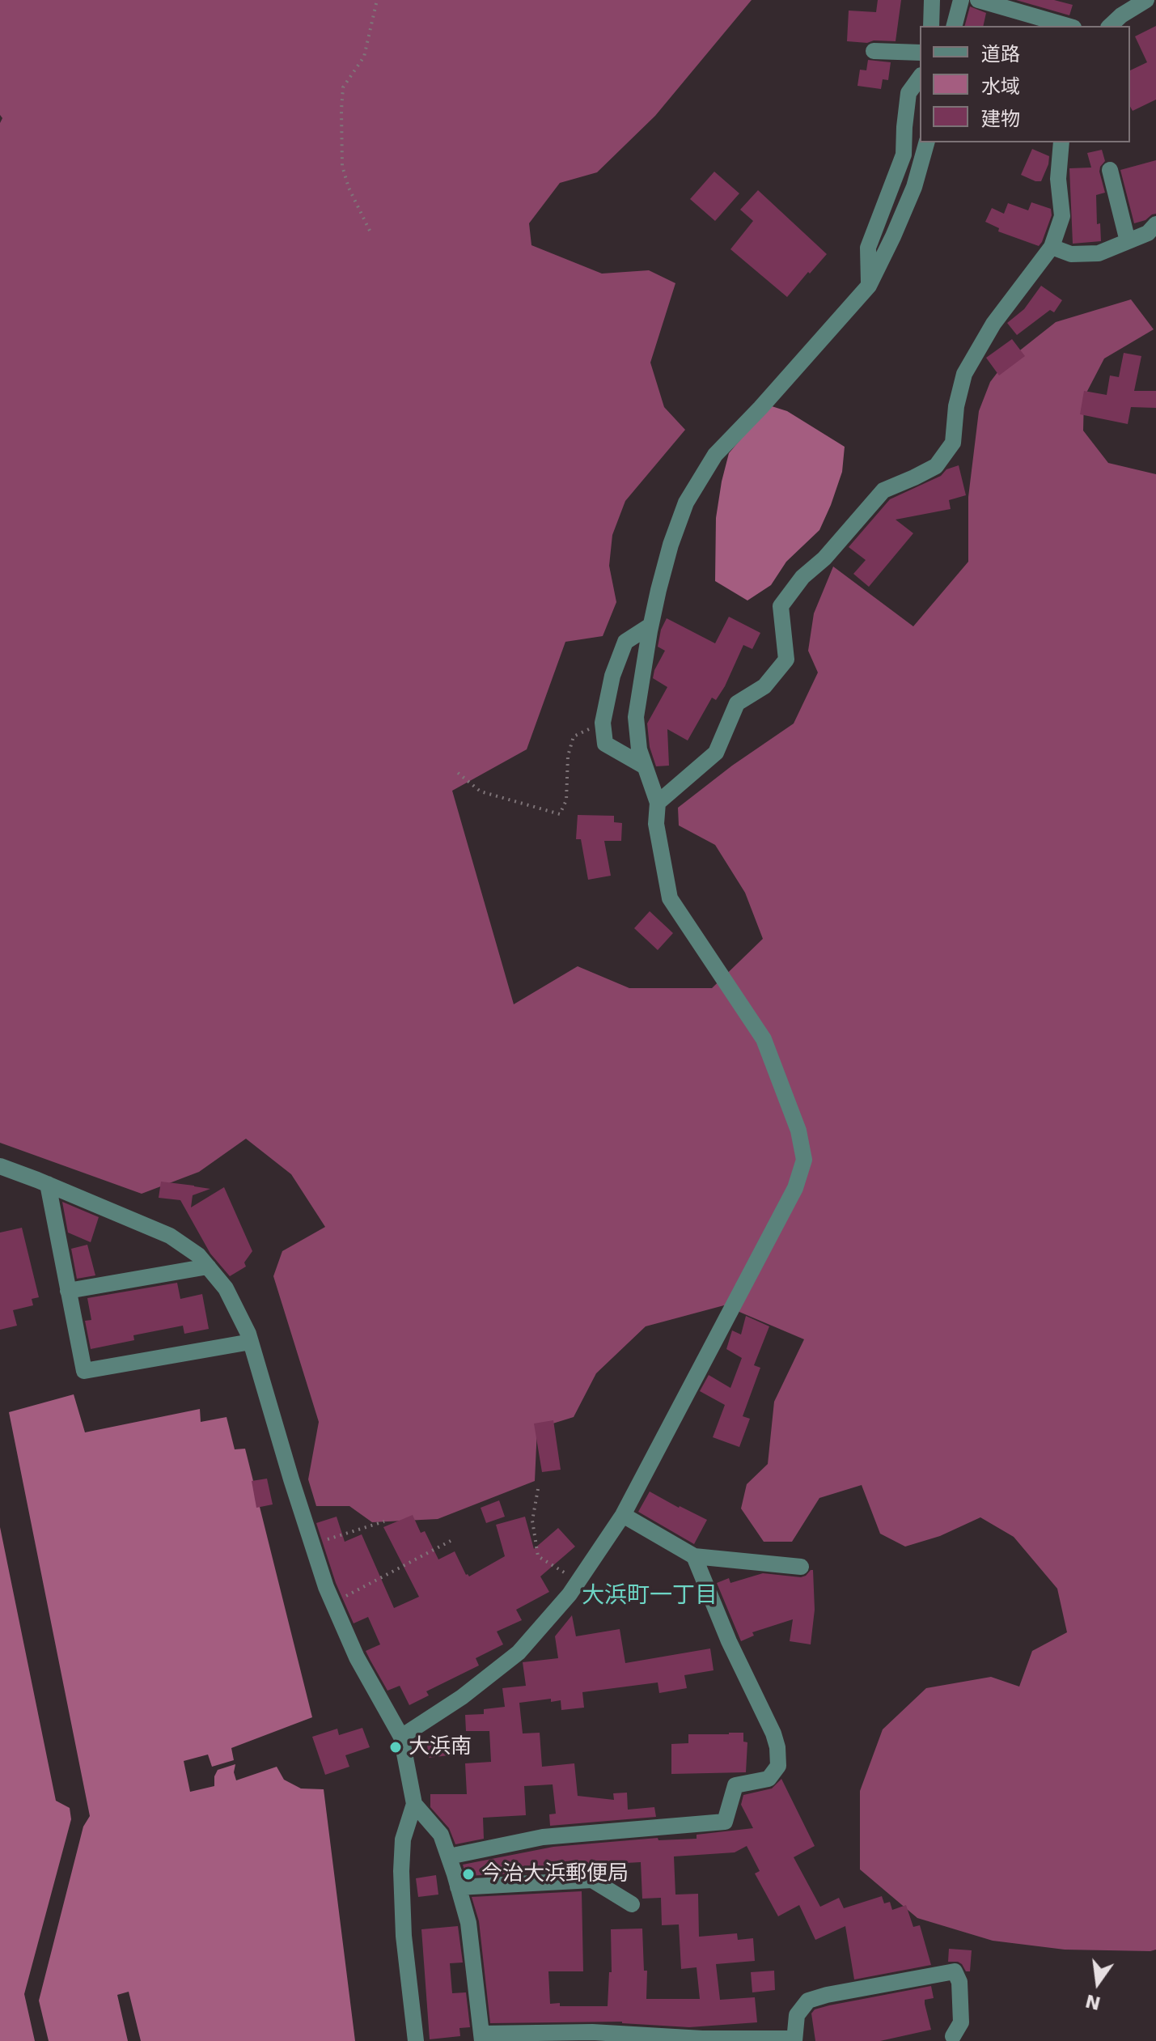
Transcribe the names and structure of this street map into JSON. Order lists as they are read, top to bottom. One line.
{"districts":["大浜町一丁目"],"places":["大浜南","今治大浜郵便局"],"legend":["道路","水域","建物"],"north":"bottom"}
